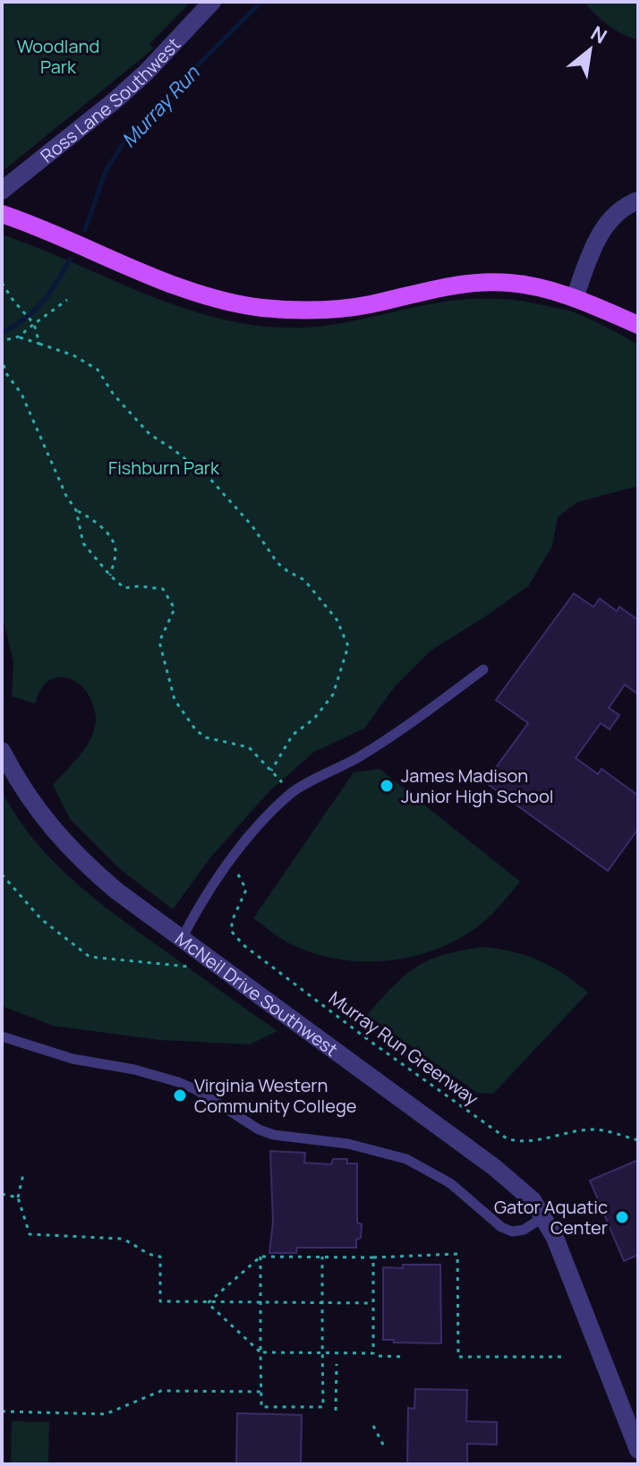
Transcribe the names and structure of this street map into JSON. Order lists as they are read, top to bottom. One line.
{"streets":{"street":["Ross Lane Southwest","McNeil Drive Southwest"],"path":["Murray Run Greenway"]},"water":["Murray Run"],"parks":["Woodland Park","Fishburn Park"],"places":["James Madison Junior High School","Virginia Western Community College","Gator Aquatic Center"],"north":"top right"}
